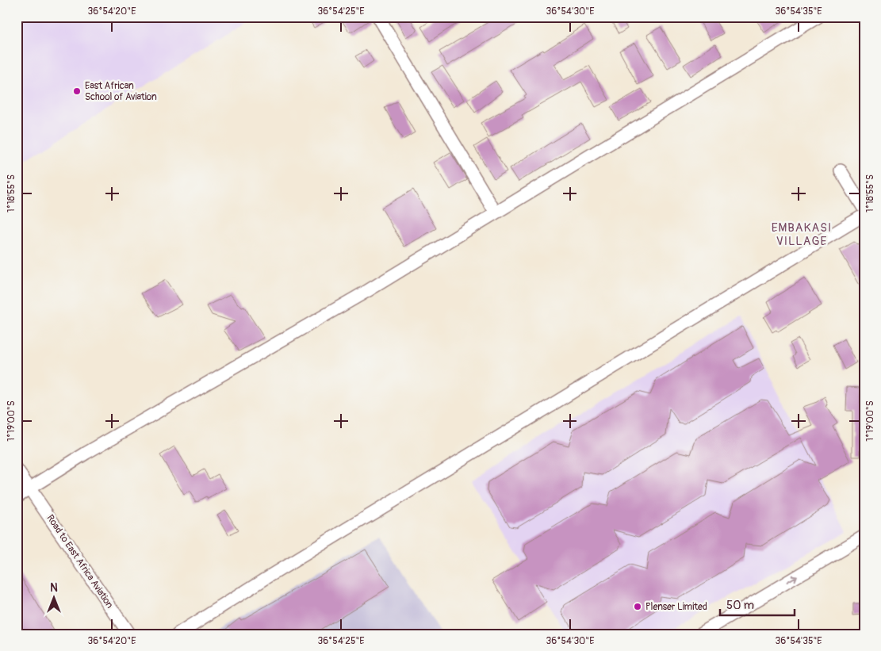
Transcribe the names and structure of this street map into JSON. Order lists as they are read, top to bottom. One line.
{"streets":{"street":["Road to East Africa Aviation"]},"districts":["EMBAKASI VILLAGE"],"places":["East African School of Aviation","Plenser Limited"],"scale_bar":"50 m","north":"top","coordinates":["36°54'20\"E","36°54'25\"E","36°54'30\"E","36°54'35\"E","1°18'55\"S","1°19'00\"S"]}
